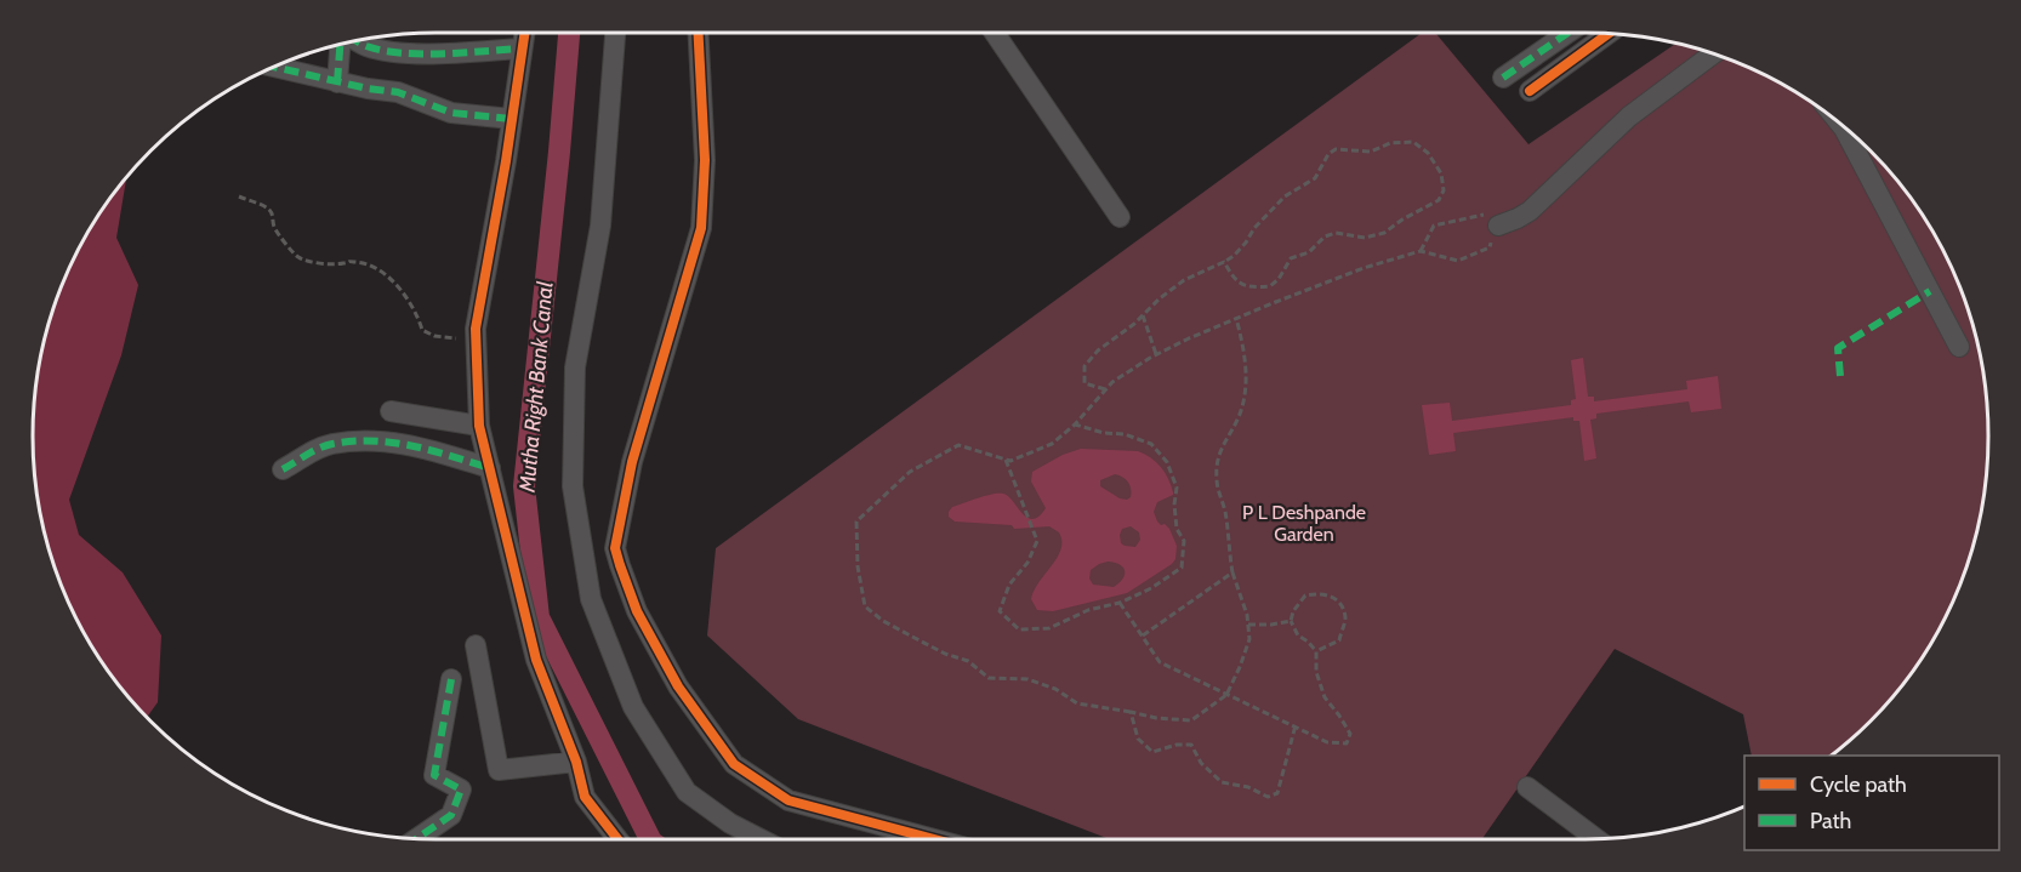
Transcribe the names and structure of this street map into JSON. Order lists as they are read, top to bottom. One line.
{"water":["Mutha Right Bank Canal"],"parks":["P L Deshpande Garden"],"legend":["Cycle path","Path"]}
